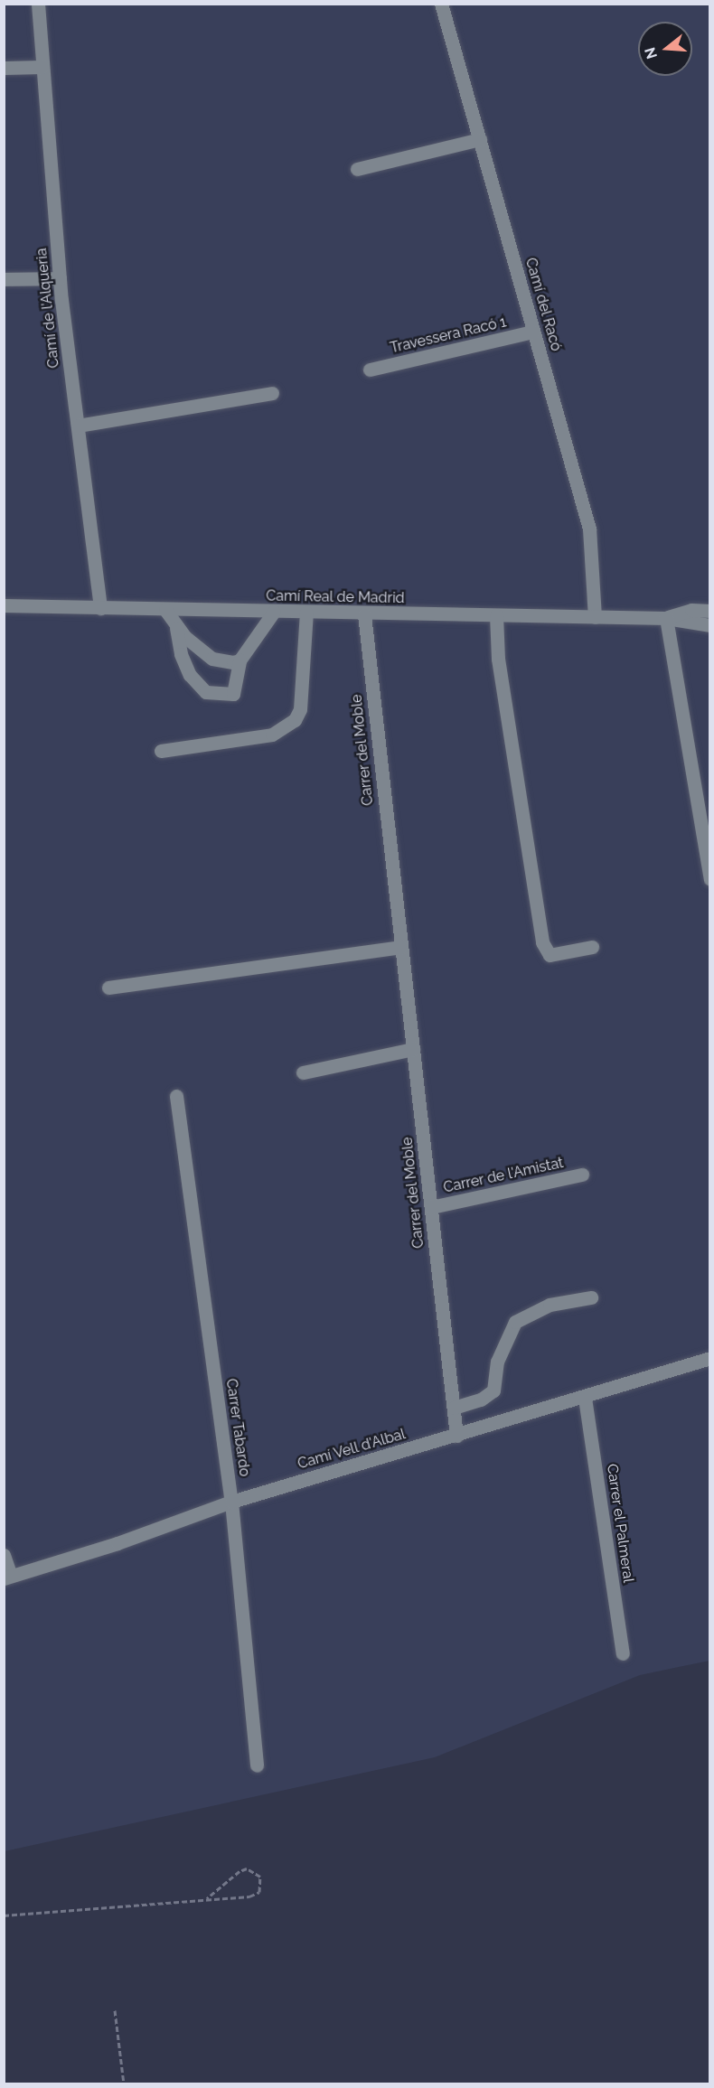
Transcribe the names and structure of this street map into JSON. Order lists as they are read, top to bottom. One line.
{"streets":{"street":["Camí del Racó","Camí de l'Alqueria","Travessera Racó 1","Camí Real de Madrid","Carrer del Moble","Carrer de l'Amistat","Carrer Tabardo","Camí Vell d'Albal","Carrer el Palmeral"]},"crossings":[["Camí del Racó","Travessera Racó 1"],["Camí del Racó","Camí Real de Madrid"],["Camí de l'Alqueria","Camí Real de Madrid"],["Camí Real de Madrid","Carrer del Moble"],["Carrer del Moble","Carrer de l'Amistat"],["Carrer del Moble","Camí Vell d'Albal"],["Carrer Tabardo","Camí Vell d'Albal"],["Camí Vell d'Albal","Carrer el Palmeral"]],"north":"left"}
